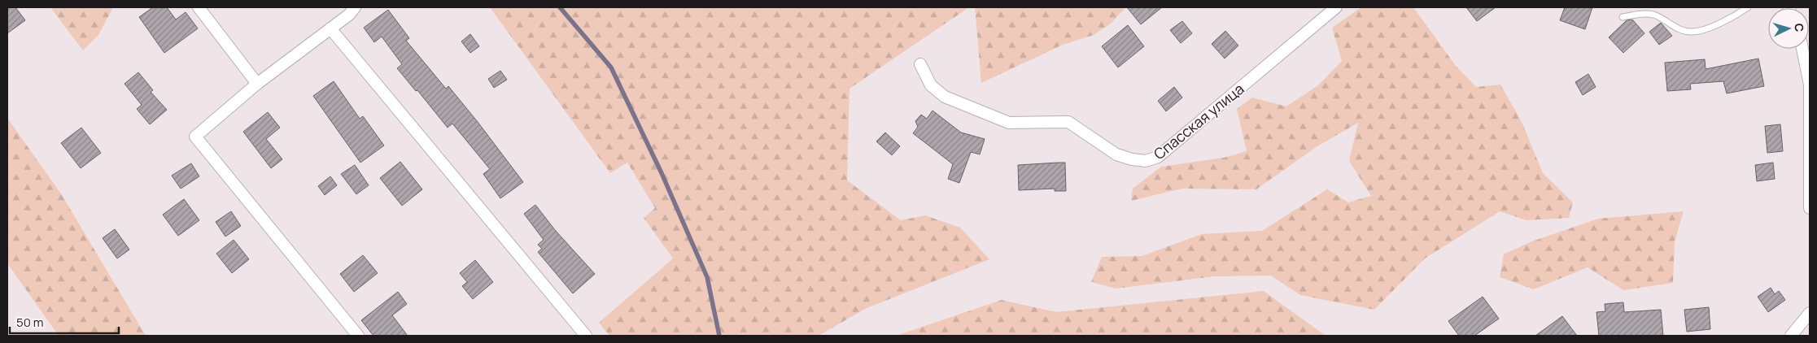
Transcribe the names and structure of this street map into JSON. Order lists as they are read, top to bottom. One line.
{"streets":{"street":["Спасская улица"]},"scale_bar":"50 m","north":"right"}
